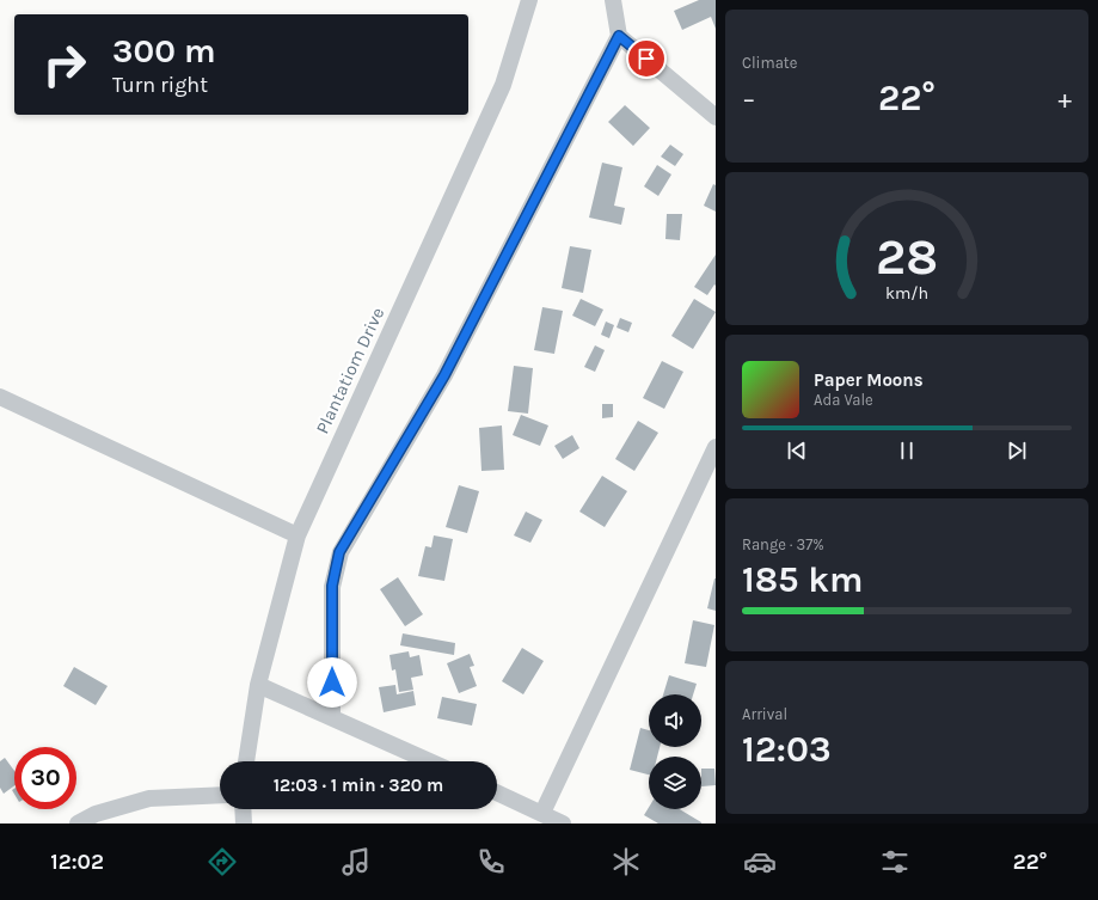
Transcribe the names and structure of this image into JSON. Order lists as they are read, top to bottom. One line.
{"streets":{"street":["Plantatiom Drive"]},"page":{"tile":["Climate",["Range · 37%","185 km"],["Arrival","12:03"]],"turn":["300 m","Turn right"],"heat":["−","22°","+"],"song":["Paper Moons","Ada Vale"],"limit":"30","trip":"12:03 · 1 min · 320 m","tabs":["12:02","22°"],"gauge":["28","km/h"]}}
